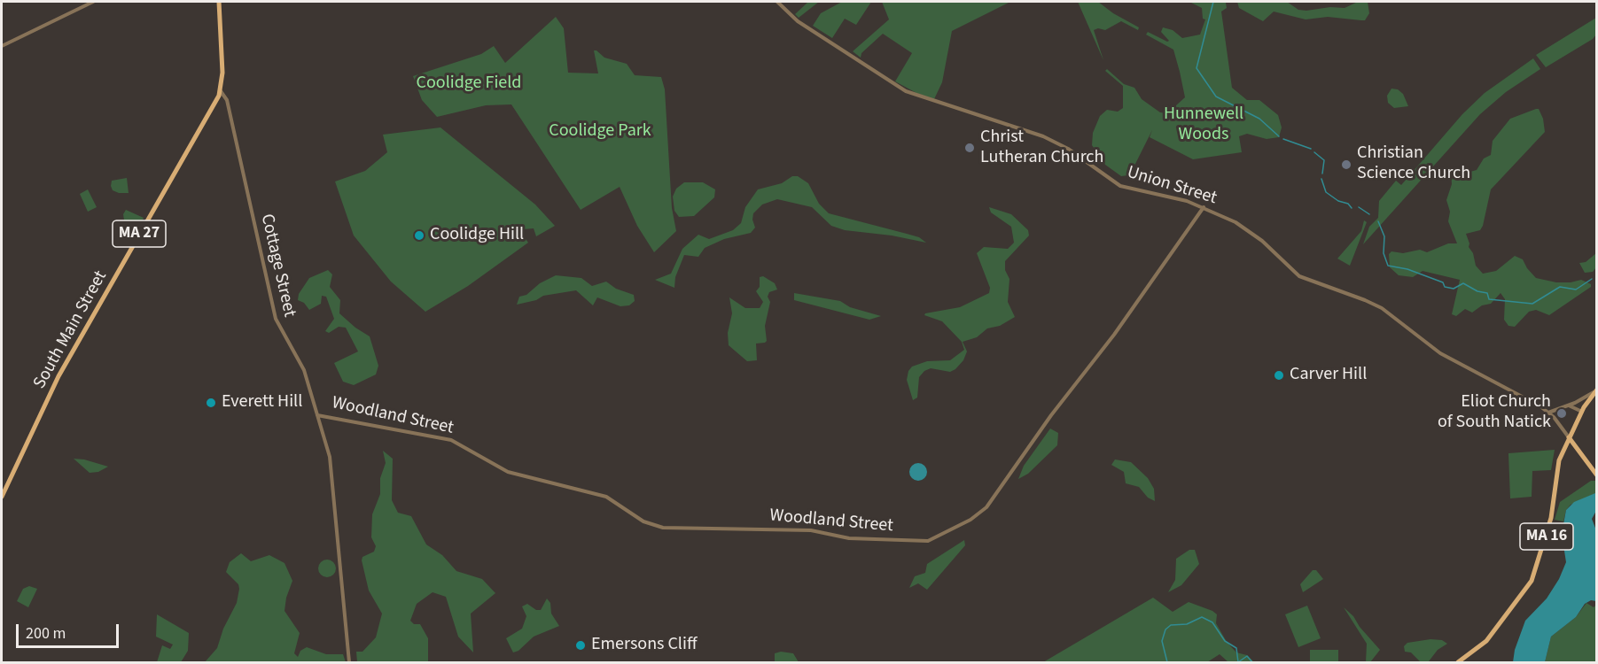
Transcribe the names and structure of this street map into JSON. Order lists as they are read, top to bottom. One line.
{"streets":{"main road":["MA 27","South Main Street","MA 16"],"street":["Union Street","Cottage Street","Woodland Street"]},"crossings":[["Union Street","Woodland Street"],["Union Street","MA 16"],["Cottage Street","South Main Street"],["Cottage Street","Woodland Street"]],"parks":["Coolidge Field","Hunnewell Woods","Coolidge Park"],"places":["Christ Lutheran Church","Christian Science Church","Coolidge Hill","Carver Hill","Everett Hill","Eliot Church of South Natick","Emersons Cliff"],"scale_bar":"200 m"}
